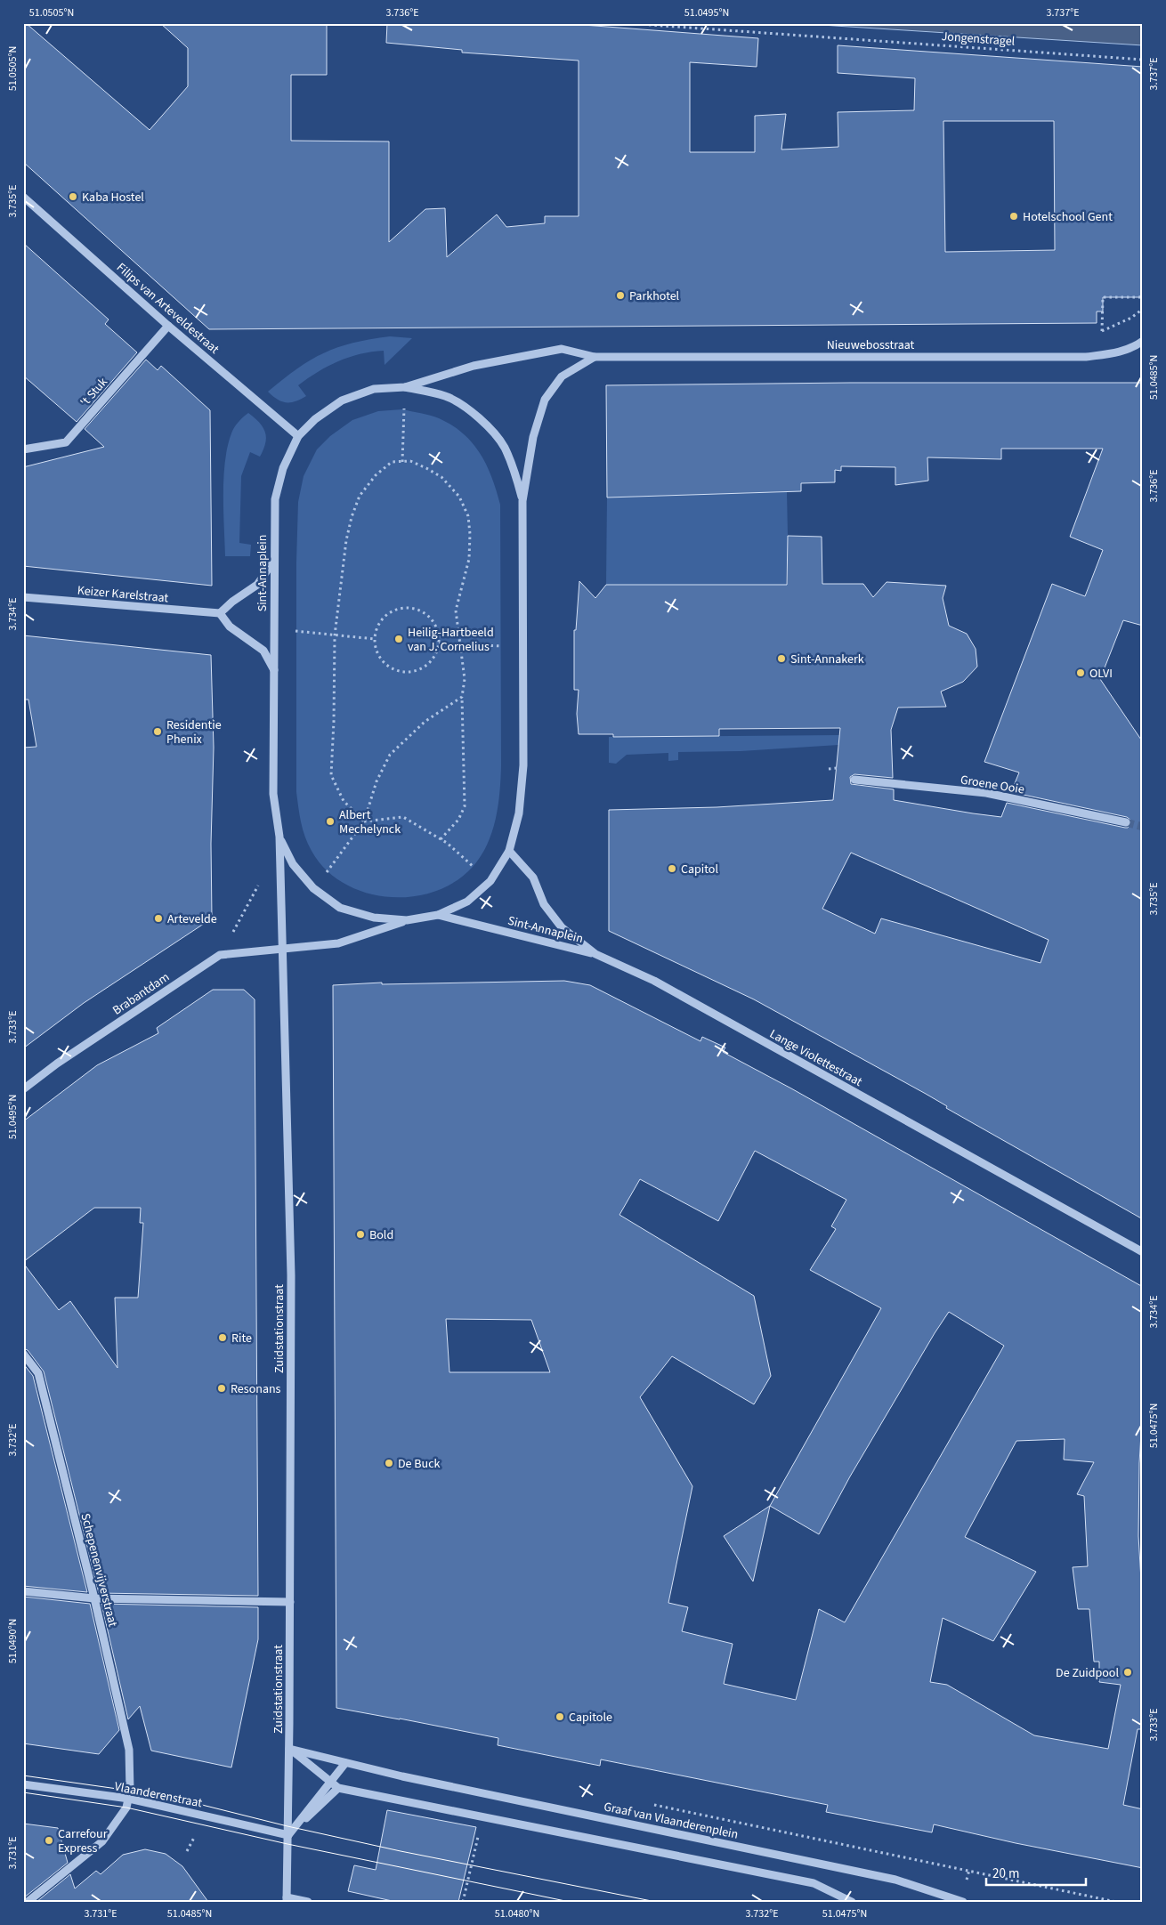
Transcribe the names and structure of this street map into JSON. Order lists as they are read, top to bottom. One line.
{"streets":{"street":["Filips van Arteveldestraat","Nieuwebosstraat","'t Stuk","Sint-Annaplein","Keizer Karelstraat","Groene Ooie","Brabantdam","Lange Violettestraat","Zuidstationstraat","Schepenenvijverstraat","Vlaanderenstraat","Graaf van Vlaanderenplein"],"path":["Jongenstragel"]},"crossings":[["Filips van Arteveldestraat","'t Stuk"],["Filips van Arteveldestraat","Sint-Annaplein"],["Nieuwebosstraat","Sint-Annaplein"],["Sint-Annaplein","Brabantdam"],["Sint-Annaplein","Lange Violettestraat"],["Sint-Annaplein","Zuidstationstraat"],["Brabantdam","Zuidstationstraat"],["Zuidstationstraat","Vlaanderenstraat"],["Zuidstationstraat","Graaf van Vlaanderenplein"],["Schepenenvijverstraat","Vlaanderenstraat"]],"places":["Kaba Hostel","Hotelschool Gent","Parkhotel","Heilig-Hartbeeld van J. Cornelius","Sint-Annakerk","OLVI","Residentie Phenix","Albert Mechelynck","Capitol","Artevelde","Bold","Rite","Resonans","De Buck","De Zuidpool","Capitole","Carrefour Express"],"scale_bar":"20 m","coordinates":["51.0505°N","3.736°E","51.0495°N","3.737°E","3.735°E","51.0485°N","3.734°E","3.733°E","51.0475°N","3.732°E","51.0490°N","3.731°E","51.0480°N"]}
